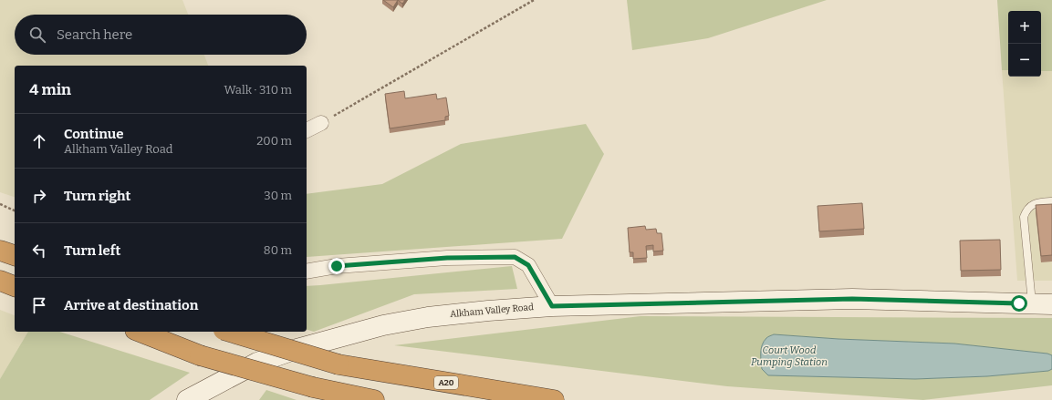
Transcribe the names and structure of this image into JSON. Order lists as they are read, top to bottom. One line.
{"streets":{"highway":["A20"],"street":["Alkham Valley Road"]},"water":["Court Wood Pumping Station"],"page":{"map_buttons":["+","−"],"search":"Search here","heading":["4 min","Walk · 310 m"],"list":[["Continue","Alkham Valley Road","200 m"],["Turn right","30 m"],["Turn left","80 m"],"Arrive at destination"]}}
